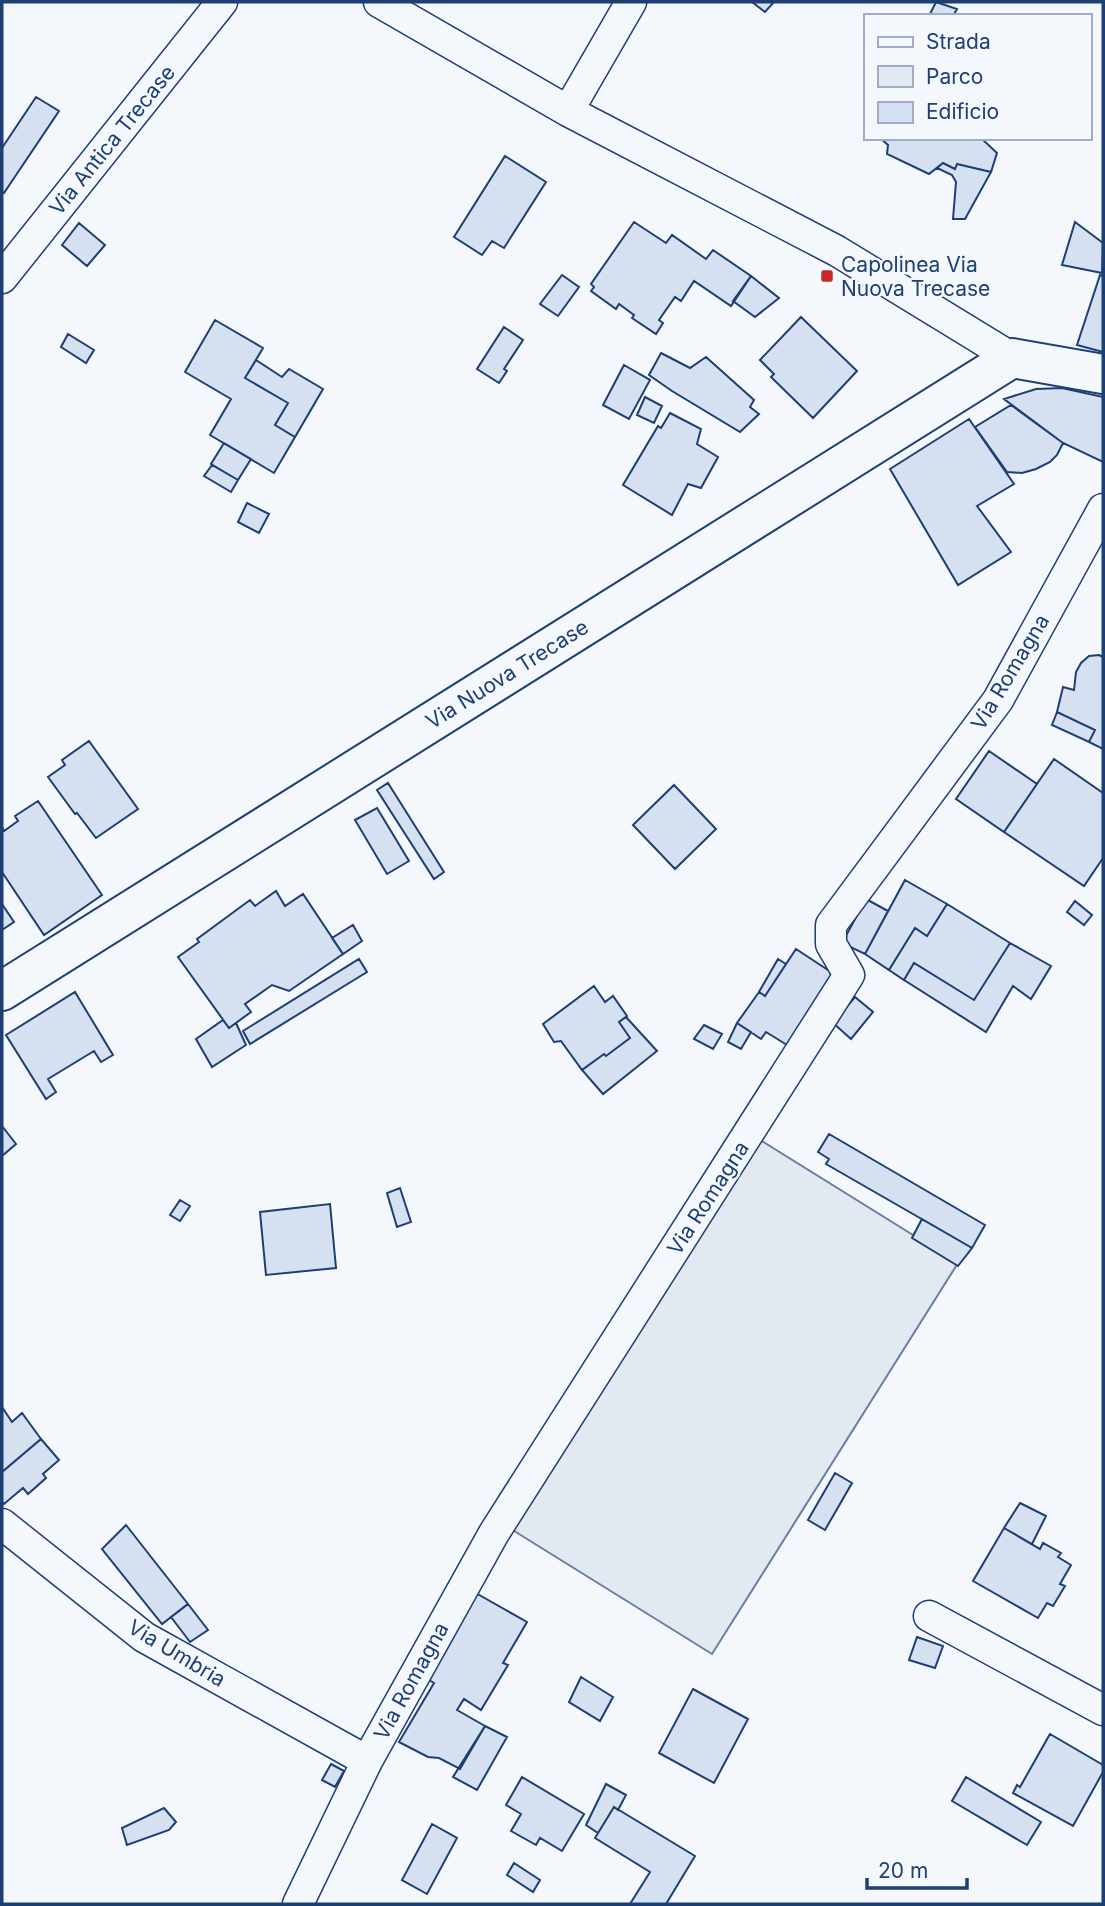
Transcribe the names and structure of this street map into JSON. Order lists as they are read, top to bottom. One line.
{"streets":{"street":["Via Antica Trecase","Via Romagna","Via Nuova Trecase","Via Umbria"]},"crossings":[["Via Romagna","Via Umbria"]],"places":{"transit":["Capolinea Via Nuova Trecase"]},"legend":["Strada","Parco","Edificio"],"scale_bar":"20 m"}
